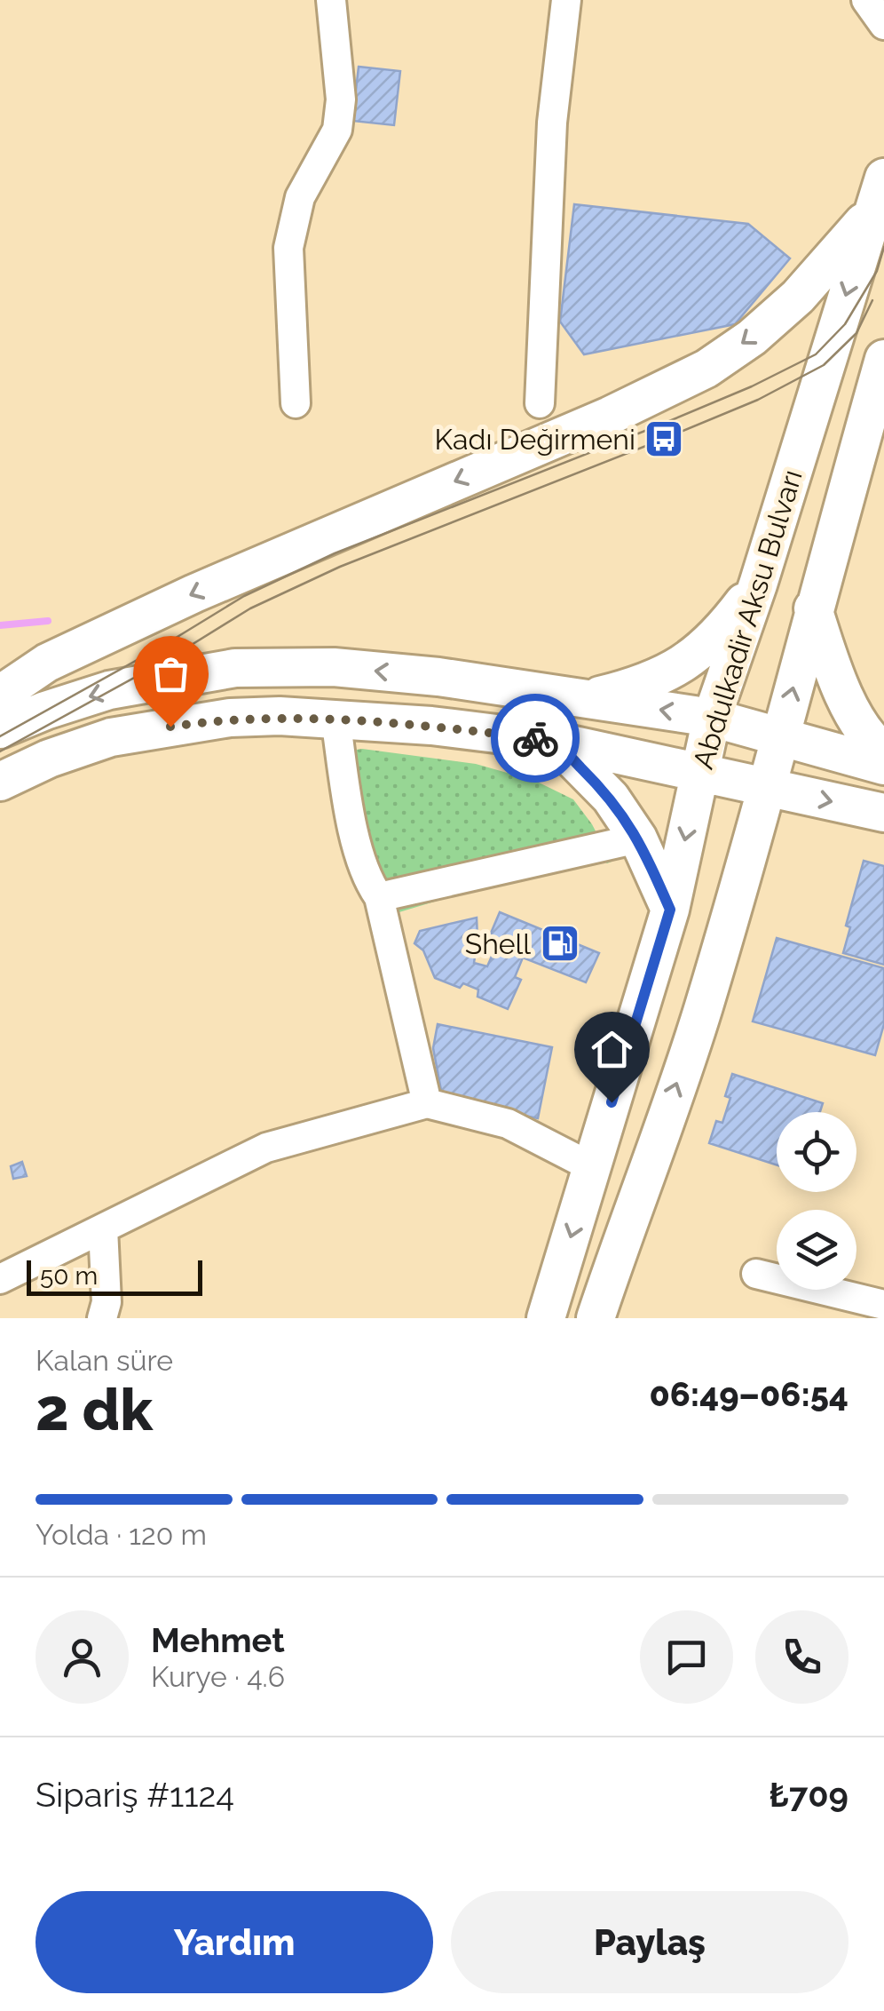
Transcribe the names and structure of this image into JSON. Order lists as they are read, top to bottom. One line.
{"streets":{"main road":["Abdulkadir Aksu Bulvarı"]},"places":{"bus stop":["Kadı Değirmeni"],"fuel station":["Shell"]},"scale_bar":"50 m","page":{"scale":"50 m","heading":["2 dk","Kalan süre","06:49–06:54"],"panel":["Mehmet","Kurye · 4.6","Sipariş #1124","₺709"],"bar":"Yolda · 120 m","buttons":["Yardım","Paylaş"]}}
